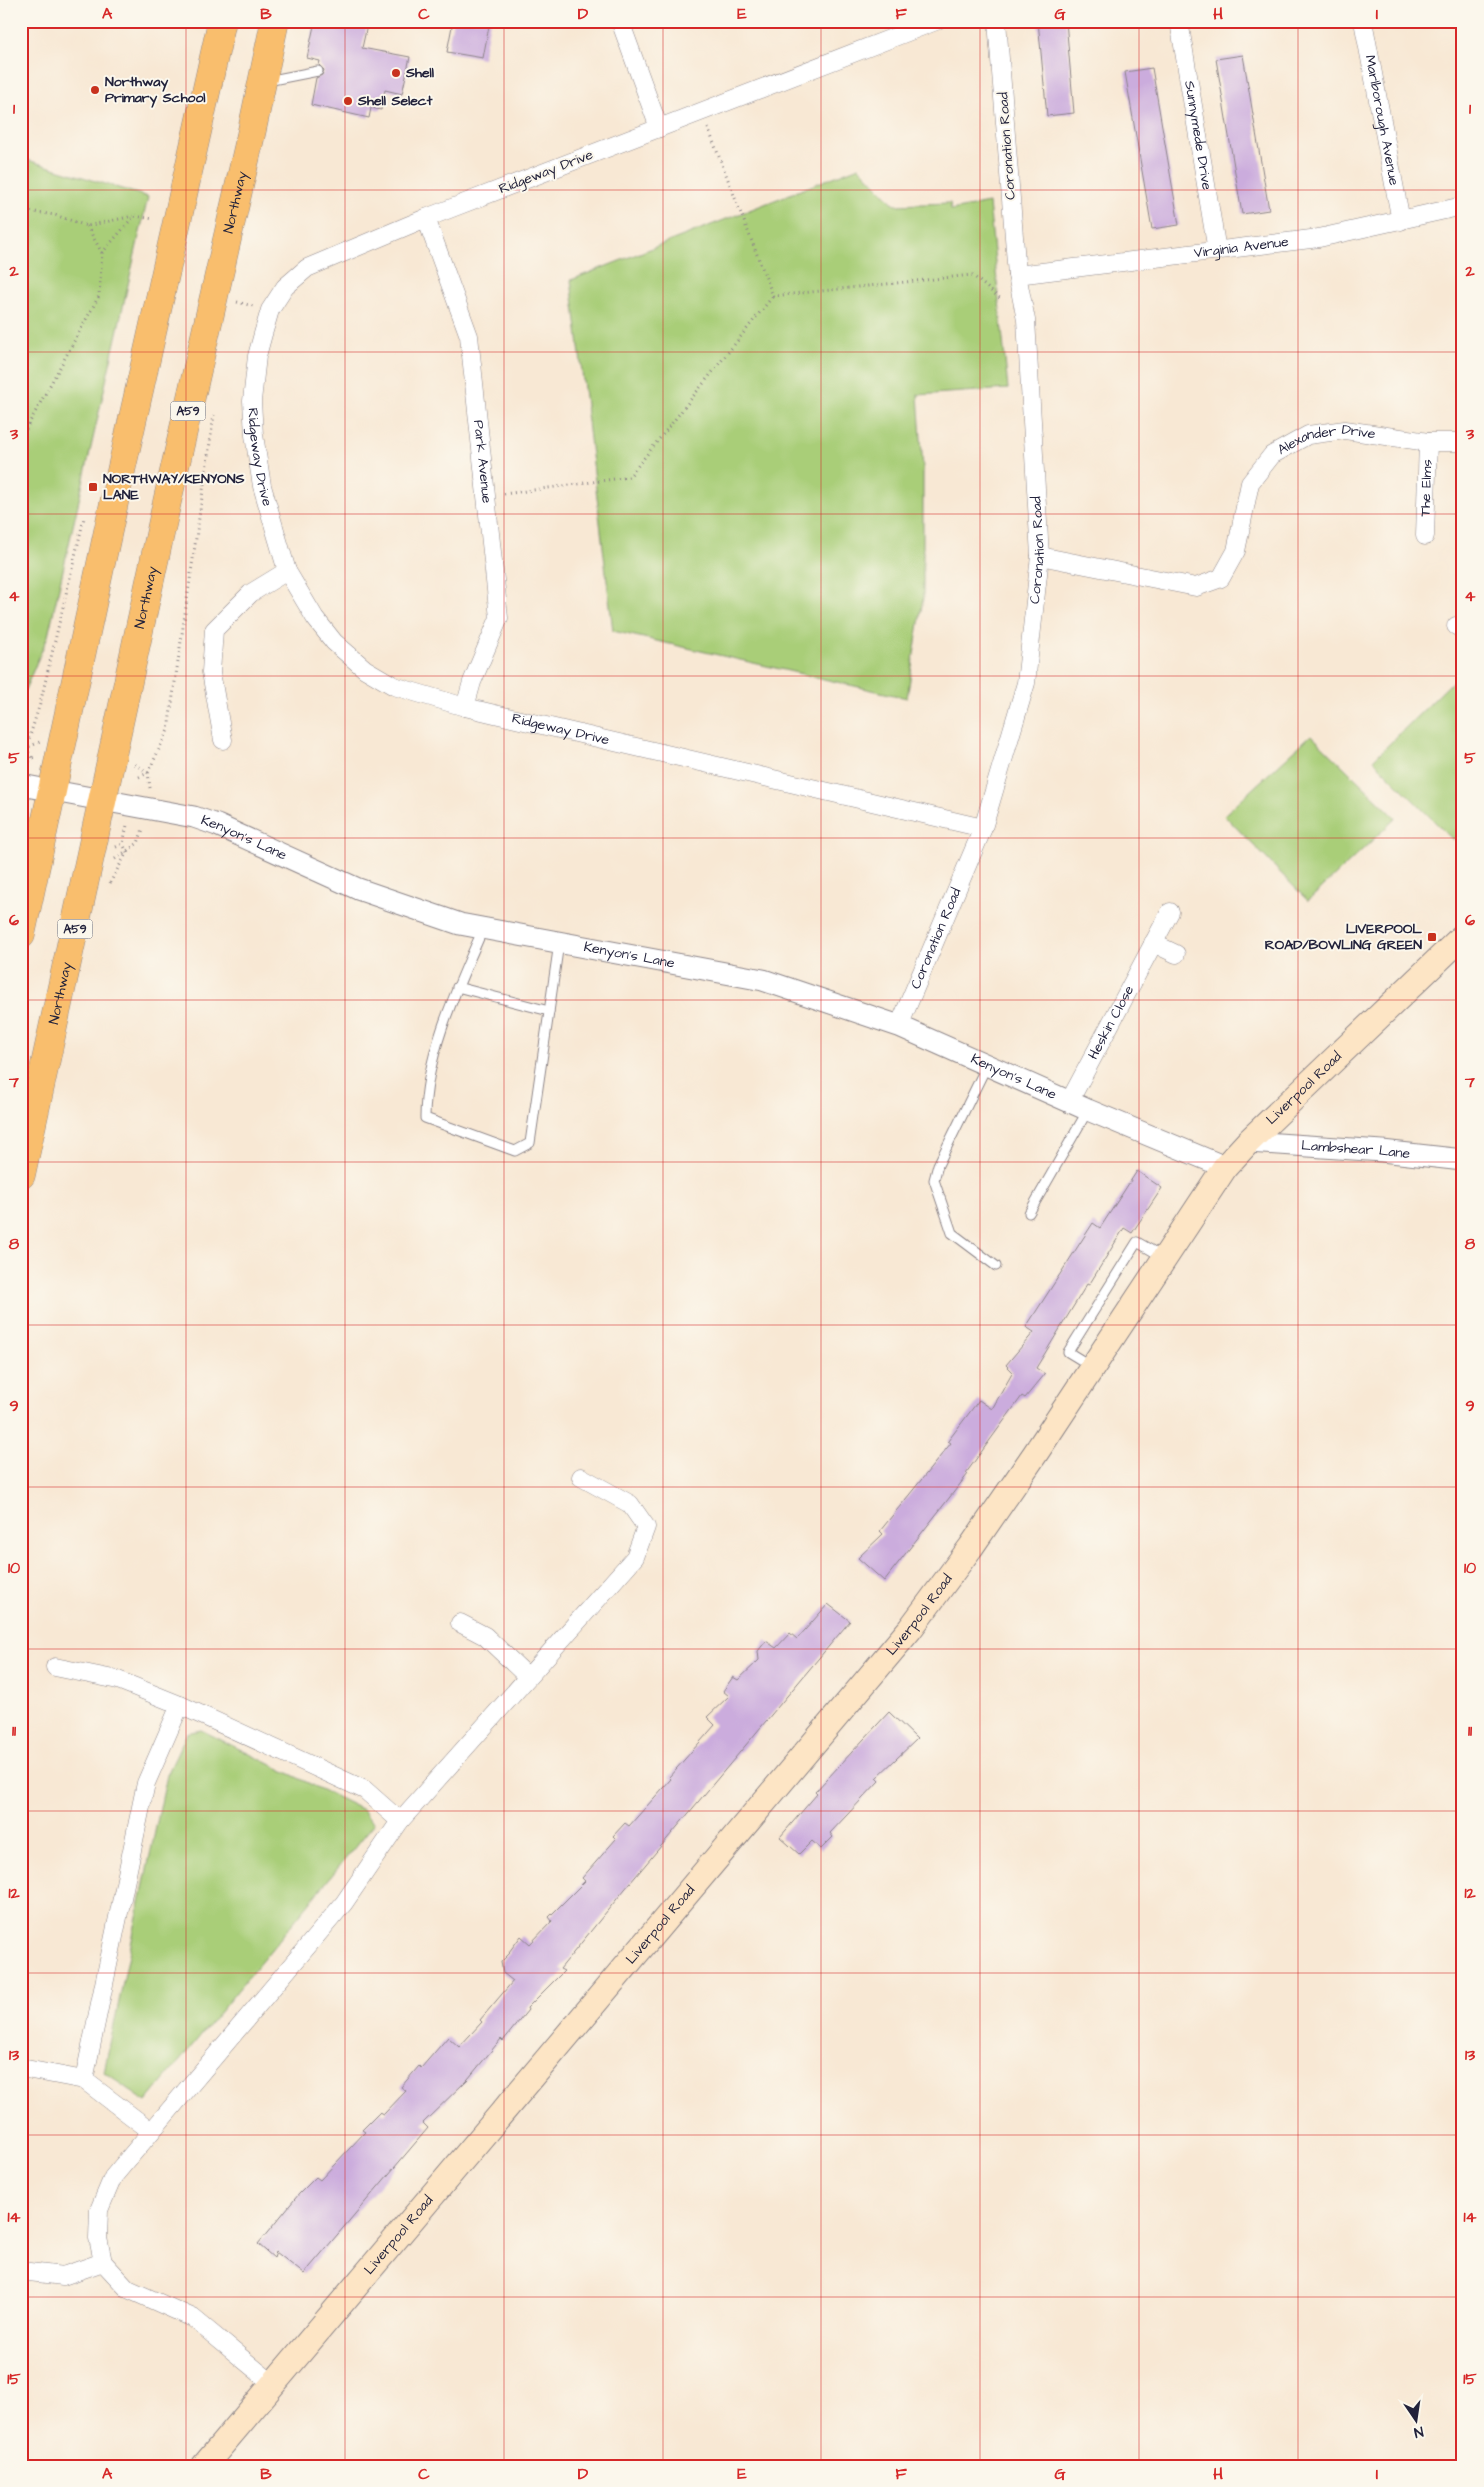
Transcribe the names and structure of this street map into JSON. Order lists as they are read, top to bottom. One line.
{"streets":{"highway":["Northway","A59"],"main road":["Liverpool Road"],"street":["Marlborough Avenue","Sunnymede Drive","Coronation Road","Ridgeway Drive","Virginia Avenue","Alexander Drive","Park Avenue","The Elms","Kenyon's Lane","Heskin Close","Lambshear Lane"]},"crossings":[["Marlborough Avenue","Virginia Avenue"],["Sunnymede Drive","Virginia Avenue"],["Coronation Road","Ridgeway Drive"],["Coronation Road","Virginia Avenue"],["Coronation Road","Alexander Drive"],["Coronation Road","Kenyon's Lane"],["Ridgeway Drive","Park Avenue"],["Northway","Kenyon's Lane"],["Alexander Drive","The Elms"],["Kenyon's Lane","Heskin Close"],["Kenyon's Lane","Liverpool Road"],["Liverpool Road","Lambshear Lane"]],"places":{"other":["Shell","Northway Primary School","Shell Select"],"transit":["NORTHWAY/KENYONS LANE","LIVERPOOL ROAD/BOWLING GREEN"]},"north":"bottom","grid":{"columns":["A","B","C","D","E","F","G","H","I"],"rows":["1","2","3","4","5","6","7","8","9","10","11","12","13","14","15"]}}
